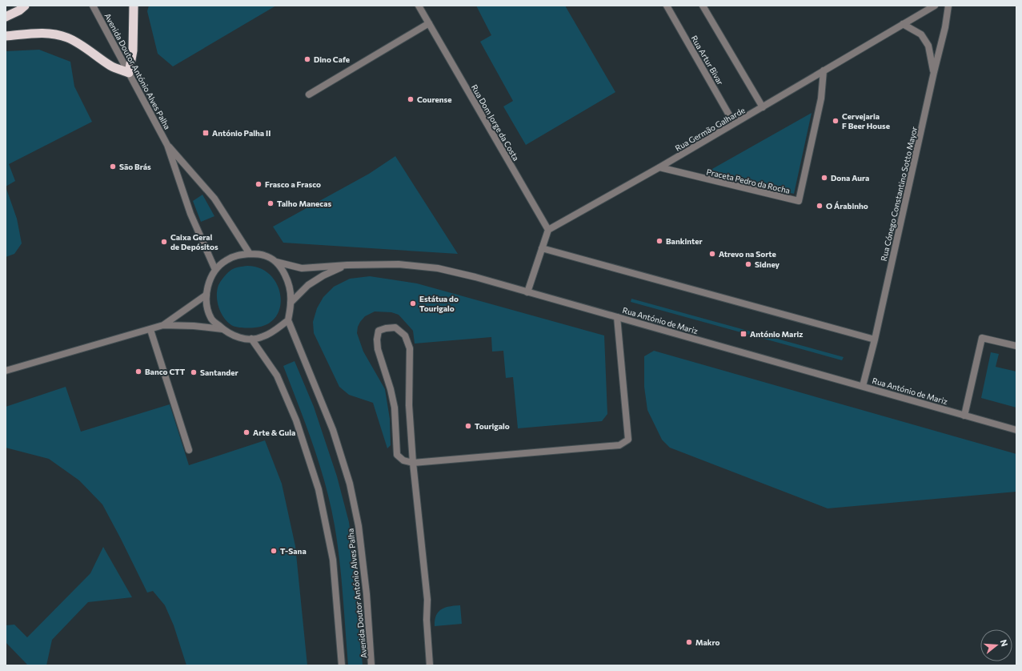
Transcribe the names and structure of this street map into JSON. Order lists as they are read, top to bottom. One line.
{"streets":{"street":["Rua Artur Bivar","Avenida Doutor António Alves Palha","Rua Dom Jorge da Costa","Rua Germão Galharde","Praceta Pedro da Rocha","Rua Cónego Constantino Sotto Mayor","Rua António de Mariz"]},"crossings":[["Rua Artur Bivar","Rua Germão Galharde"],["Avenida Doutor António Alves Palha","Rua António de Mariz"],["Rua Dom Jorge da Costa","Rua Germão Galharde"],["Rua Germão Galharde","Praceta Pedro da Rocha"],["Rua Cónego Constantino Sotto Mayor","Rua António de Mariz"]],"places":{"other":["Dino Cafe","Courense","Cervejaria F Beer House","São Brás","Dona Aura","Frasco a Frasco","Talho Manecas","O Árabinho","Bankinter","Caixa Geral de Depósitos","Atrevo na Sorte","Sidney","Estátua do Tourigalo","Banco CTT","Santander","Tourigalo","Arte & Gula","T-Sana","Makro"],"transit":["António Palha II","António Mariz"]},"north":"right"}
